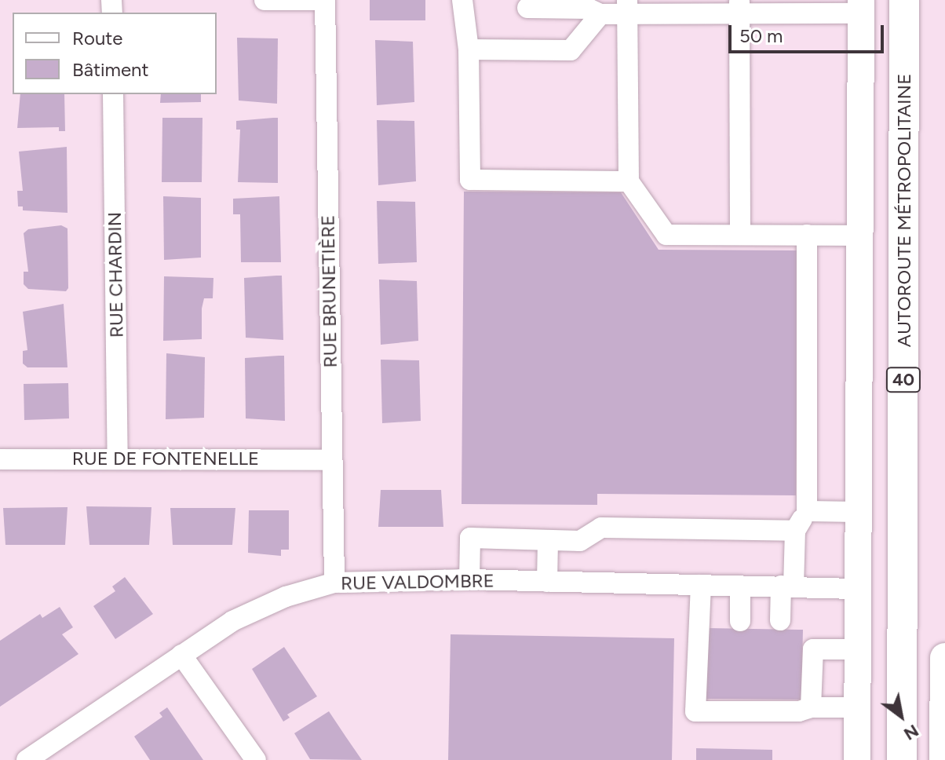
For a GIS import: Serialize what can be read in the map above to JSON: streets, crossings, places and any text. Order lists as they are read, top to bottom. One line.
{"streets":{"highway":["AUTOROUTE MÉTROPOLITAINE","40"],"street":["RUE CHARDIN","RUE BRUNETIÈRE","RUE DE FONTENELLE","RUE VALDOMBRE"]},"crossings":[["RUE CHARDIN","RUE DE FONTENELLE"],["RUE BRUNETIÈRE","RUE DE FONTENELLE"],["RUE BRUNETIÈRE","RUE VALDOMBRE"]],"legend":["Route","Bâtiment"],"scale_bar":"50 m","north":"bottom right"}
